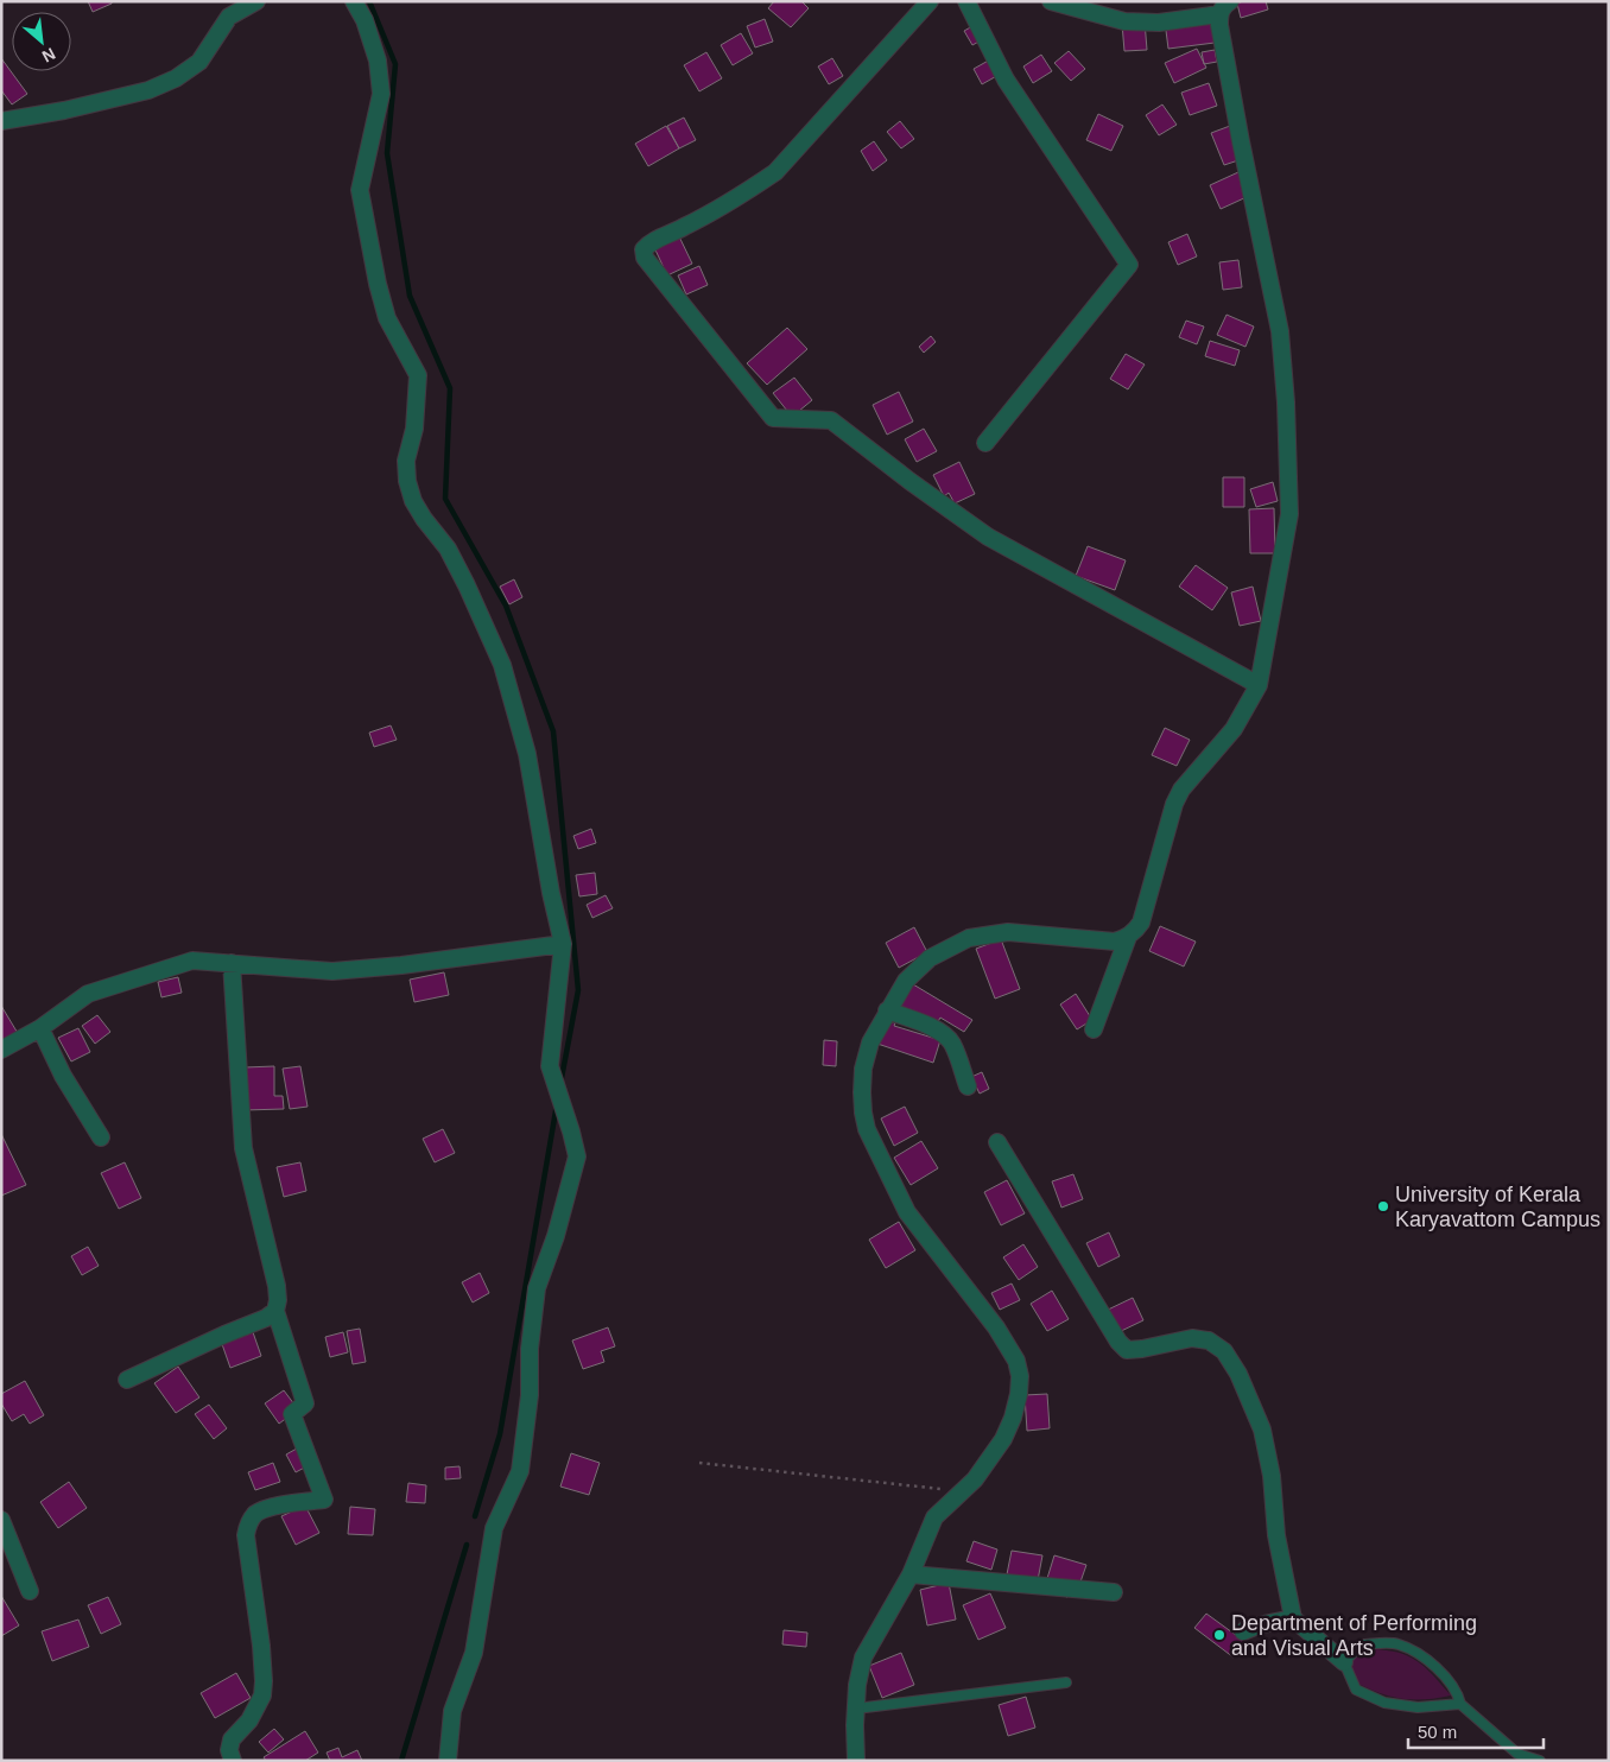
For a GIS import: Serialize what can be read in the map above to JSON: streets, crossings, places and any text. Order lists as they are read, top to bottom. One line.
{"places":["University of Kerala Karyavattom Campus","Department of Performing and Visual Arts"],"scale_bar":"50 m","north":"bottom right"}
